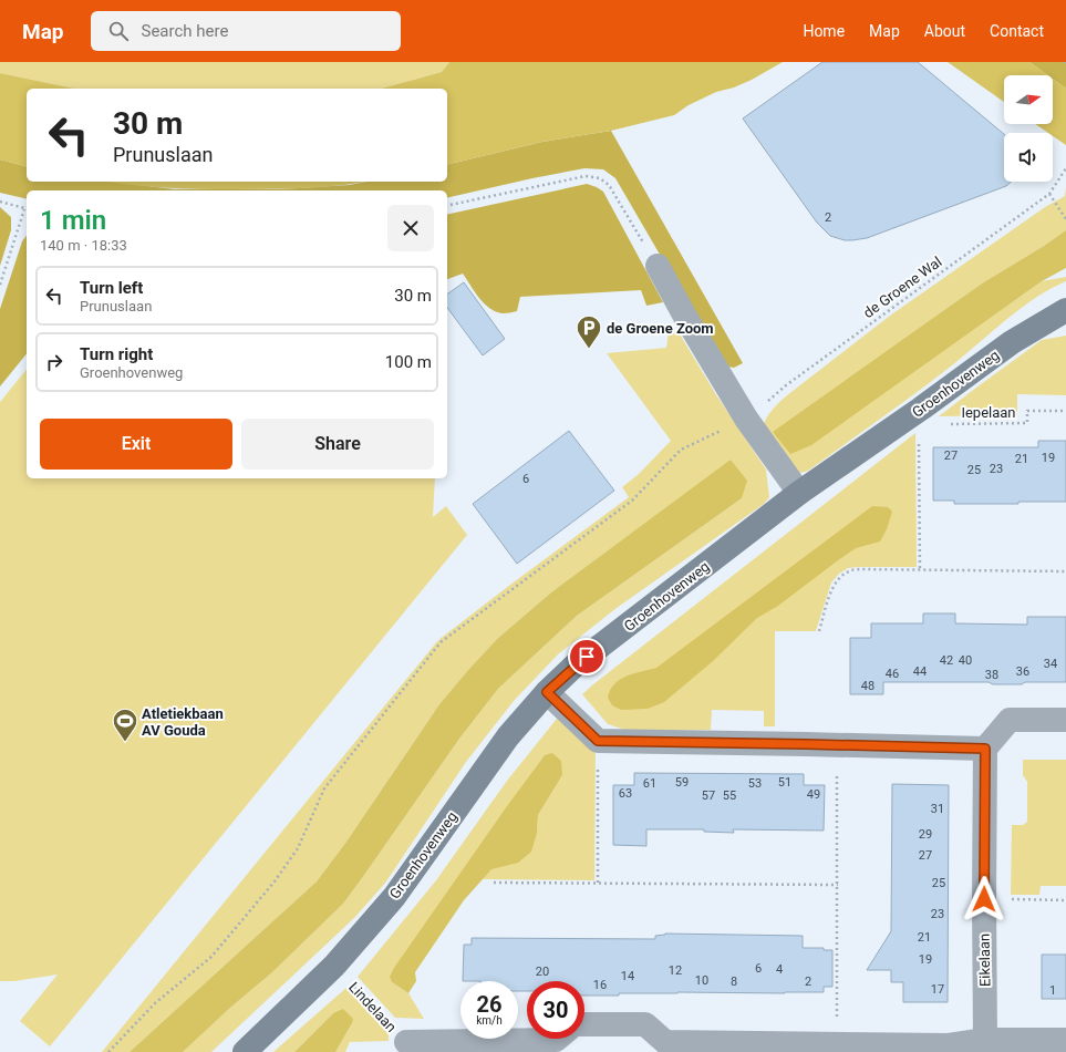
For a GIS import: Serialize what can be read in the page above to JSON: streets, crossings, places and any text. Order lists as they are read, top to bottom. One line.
{"streets":{"street":["Groenhovenweg","Eikelaan","Lindelaan"],"path":["de Groene Wal","Iepelaan"]},"crossings":[["Groenhovenweg","Lindelaan"]],"places":{"parking":["de Groene Zoom"],"sports":["Atletiekbaan AV Gouda"]},"house_numbers":["2","27","19","21","23","25","6","42","40","34","44","36","46","38","48","59","51","61","53","63","49","57","55","31","29","27","25","23","21","19","6","4","12","20","14","10","8","2","16","17","1"],"north":"right","page":{"header":"Map","search":"Search here","nav":["Home","Map","About","Contact"],"turn":["30 m","Prunuslaan"],"heading":["1 min","140 m · 18:33"],"list":[{"name":"Turn left","note":"Prunuslaan","value":"30 m"},{"name":"Turn right","note":"Groenhovenweg","value":"100 m"}],"buttons":["Exit","Share"],"speed":"26 km/h","limit":"30"}}
